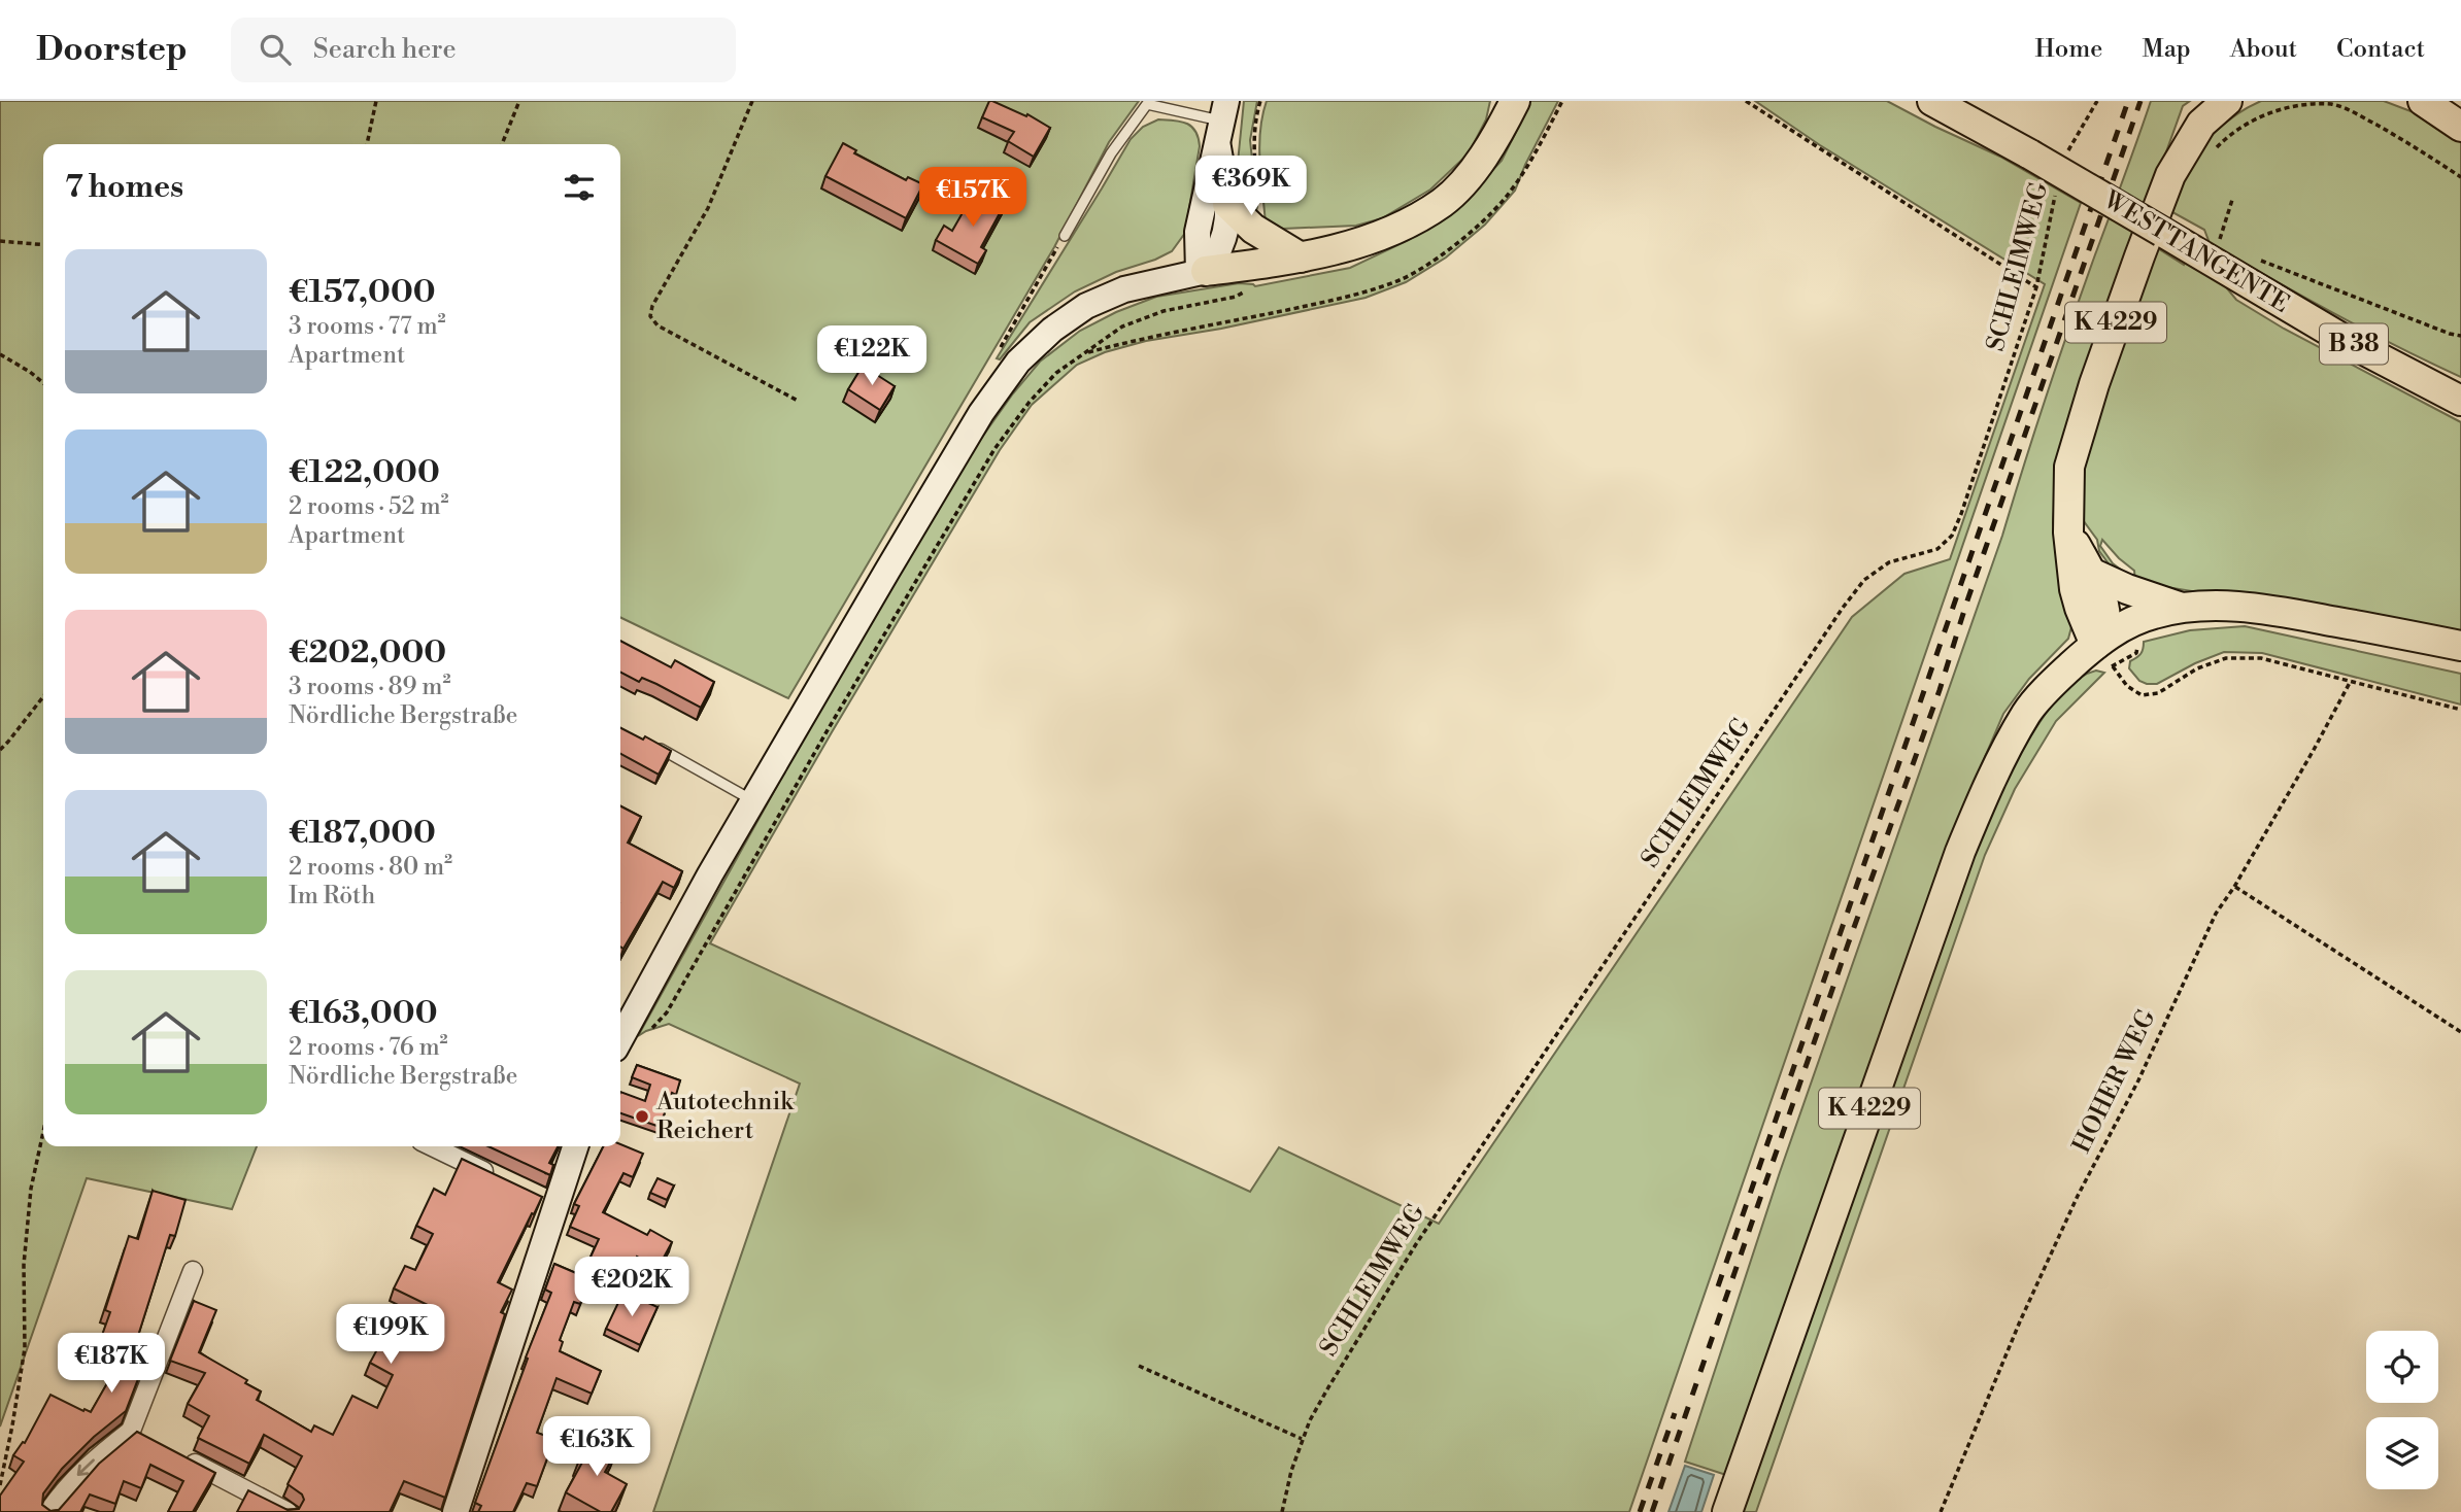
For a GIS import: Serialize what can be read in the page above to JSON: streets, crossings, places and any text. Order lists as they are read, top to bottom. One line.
{"streets":{"main road":["WESTTANGENTE","K 4229","B 38"],"path":["SCHLEIMWEG","HOHER WEG"]},"places":["Autotechnik Reichert"],"page":{"header":"Doorstep","search":"Search here","nav":["Home","Map","About","Contact"],"heading":"7 homes","price":["€369K","€157K","€122K","€202K","€199K","€187K","€163K"],"list":[{"name":"€157,000","note":"3 rooms · 77 m² · Apartment"},{"name":"€122,000","note":"2 rooms · 52 m² · Apartment"},{"name":"€202,000","note":"3 rooms · 89 m² · Nördliche Bergstraße"},{"name":"€187,000","note":"2 rooms · 80 m² · Im Röth"},{"name":"€163,000","note":"2 rooms · 76 m² · Nördliche Bergstraße"}]}}
